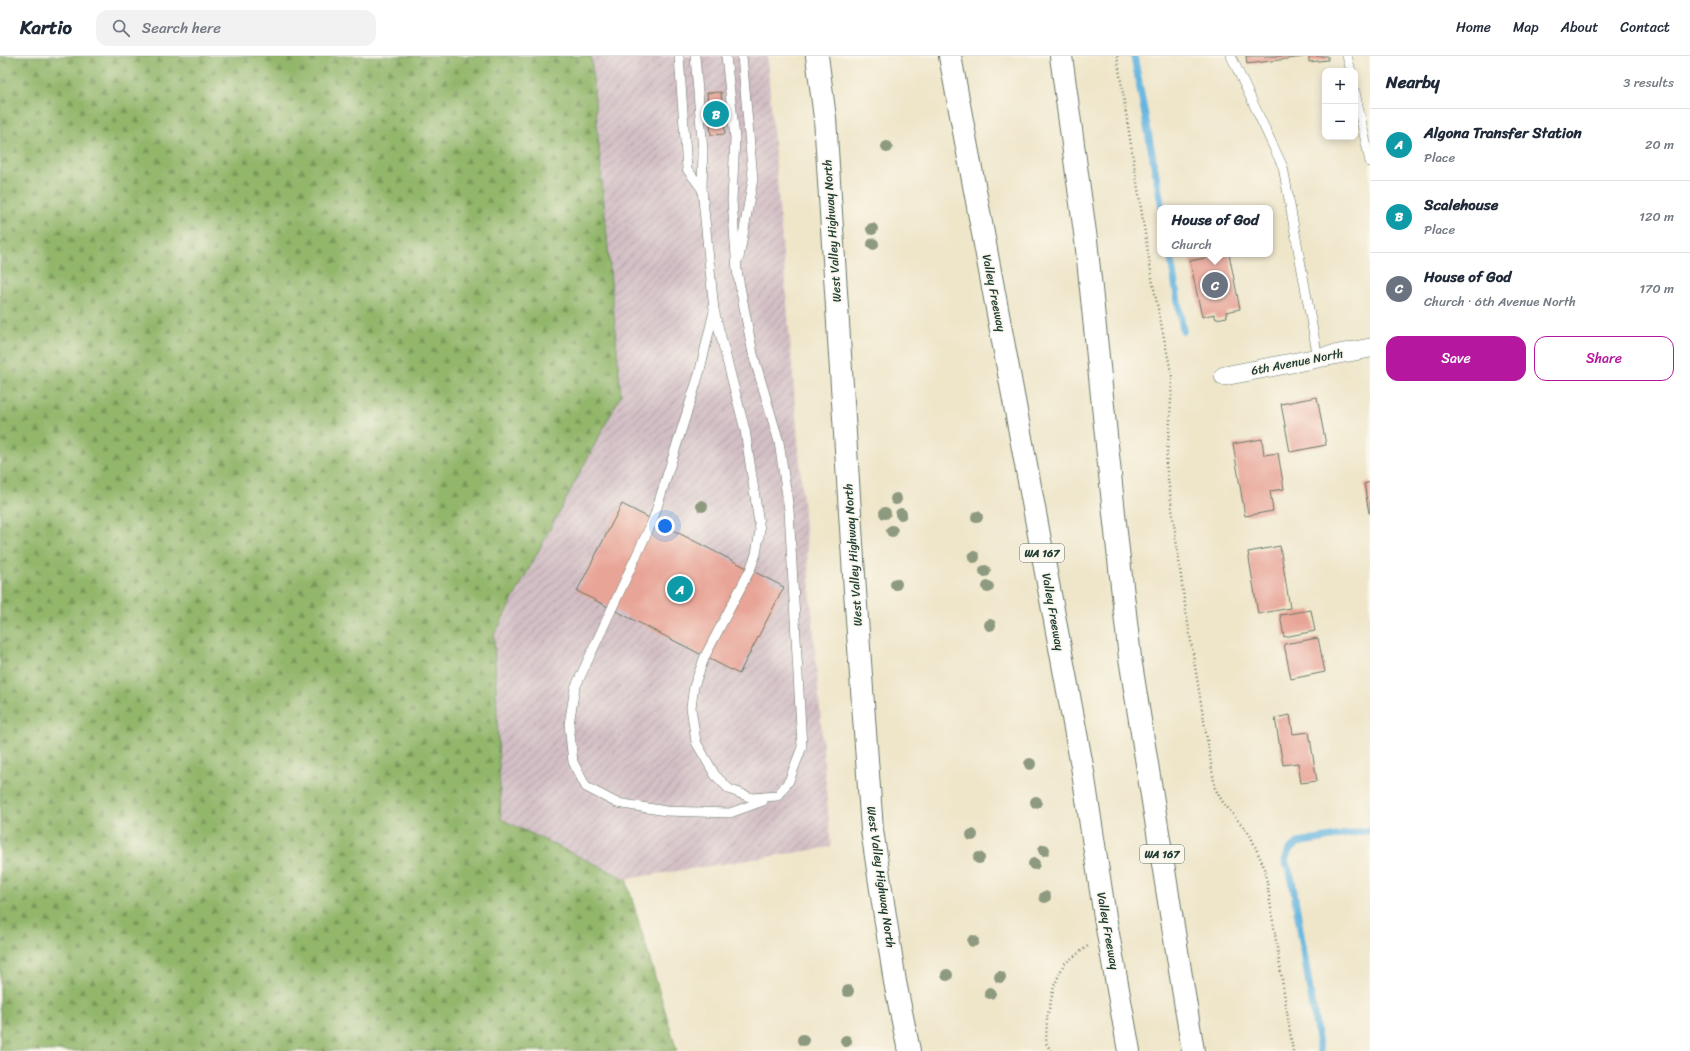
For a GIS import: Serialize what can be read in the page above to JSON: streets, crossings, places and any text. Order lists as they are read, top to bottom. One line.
{"streets":{"main road":["West Valley Highway North","Valley Freeway","WA 167"],"street":["6th Avenue North"]},"page":{"header":"Kartio","search":"Search here","nav":["Home","Map","About","Contact"],"heading":["Nearby","3 results"],"map_buttons":["+","−"],"pins":["B","C","A"],"list":[{"mark":"A","name":"Algona Transfer Station","note":"Place","value":"20 m"},{"mark":"B","name":"Scalehouse","note":"Place","value":"120 m"},{"mark":"C","name":"House of God","note":"Church · 6th Avenue North","value":"170 m"}],"popup":["House of God","Church"],"buttons":["Save","Share"]}}
